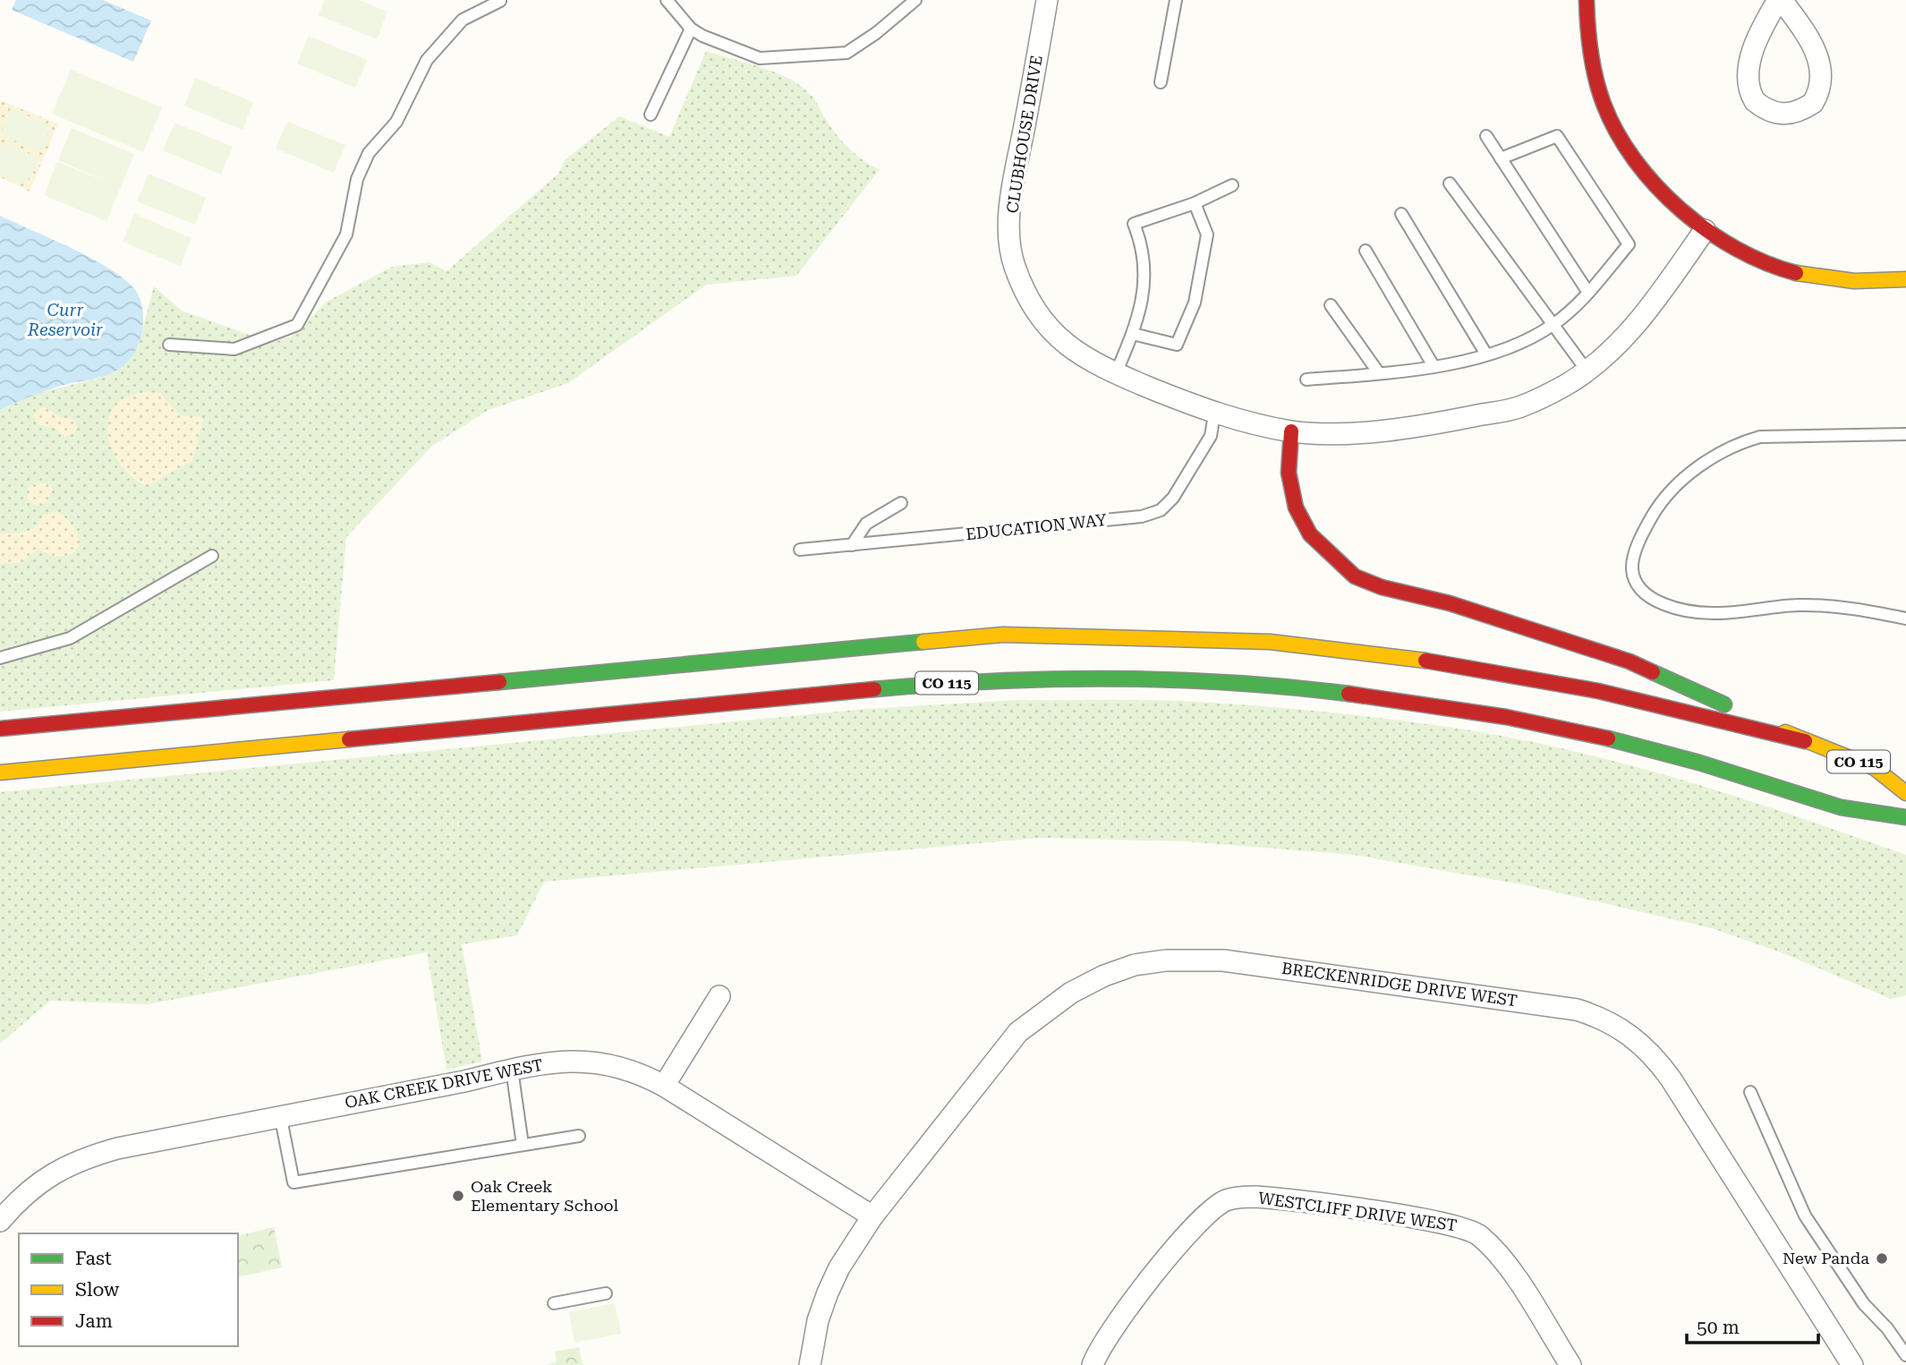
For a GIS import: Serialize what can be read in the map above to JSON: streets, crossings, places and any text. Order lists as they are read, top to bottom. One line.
{"streets":{"main road":["CO 115"],"street":["CLUBHOUSE DRIVE","BRECKENRIDGE DRIVE WEST","OAK CREEK DRIVE WEST","WESTCLIFF DRIVE WEST"],"lane":["EDUCATION WAY"]},"crossings":[["CLUBHOUSE DRIVE","EDUCATION WAY"],["BRECKENRIDGE DRIVE WEST","OAK CREEK DRIVE WEST"]],"water":["Curr Reservoir"],"places":["Oak Creek Elementary School","New Panda"],"legend":["Fast","Slow","Jam"],"scale_bar":"50 m"}
